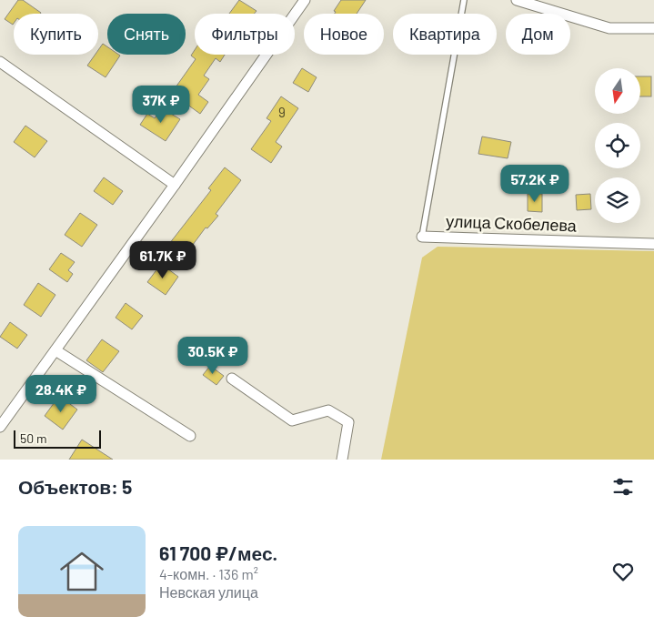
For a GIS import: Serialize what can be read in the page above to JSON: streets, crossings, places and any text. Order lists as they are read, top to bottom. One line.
{"streets":{"street":["улица Скобелева"]},"house_numbers":["9"],"scale_bar":"50 m","north":"bottom","page":{"chip":["Купить","Снять","Фильтры","Новое","Квартира","Дом"],"price":["37K ₽","57.2K ₽","61.7K ₽","30.5K ₽","28.4K ₽"],"scale":"50 m","heading":"Объектов: 5","list":[{"name":"61 700 ₽/мес.","note":"4-комн. · 136 m² · Невская улица"}]}}
